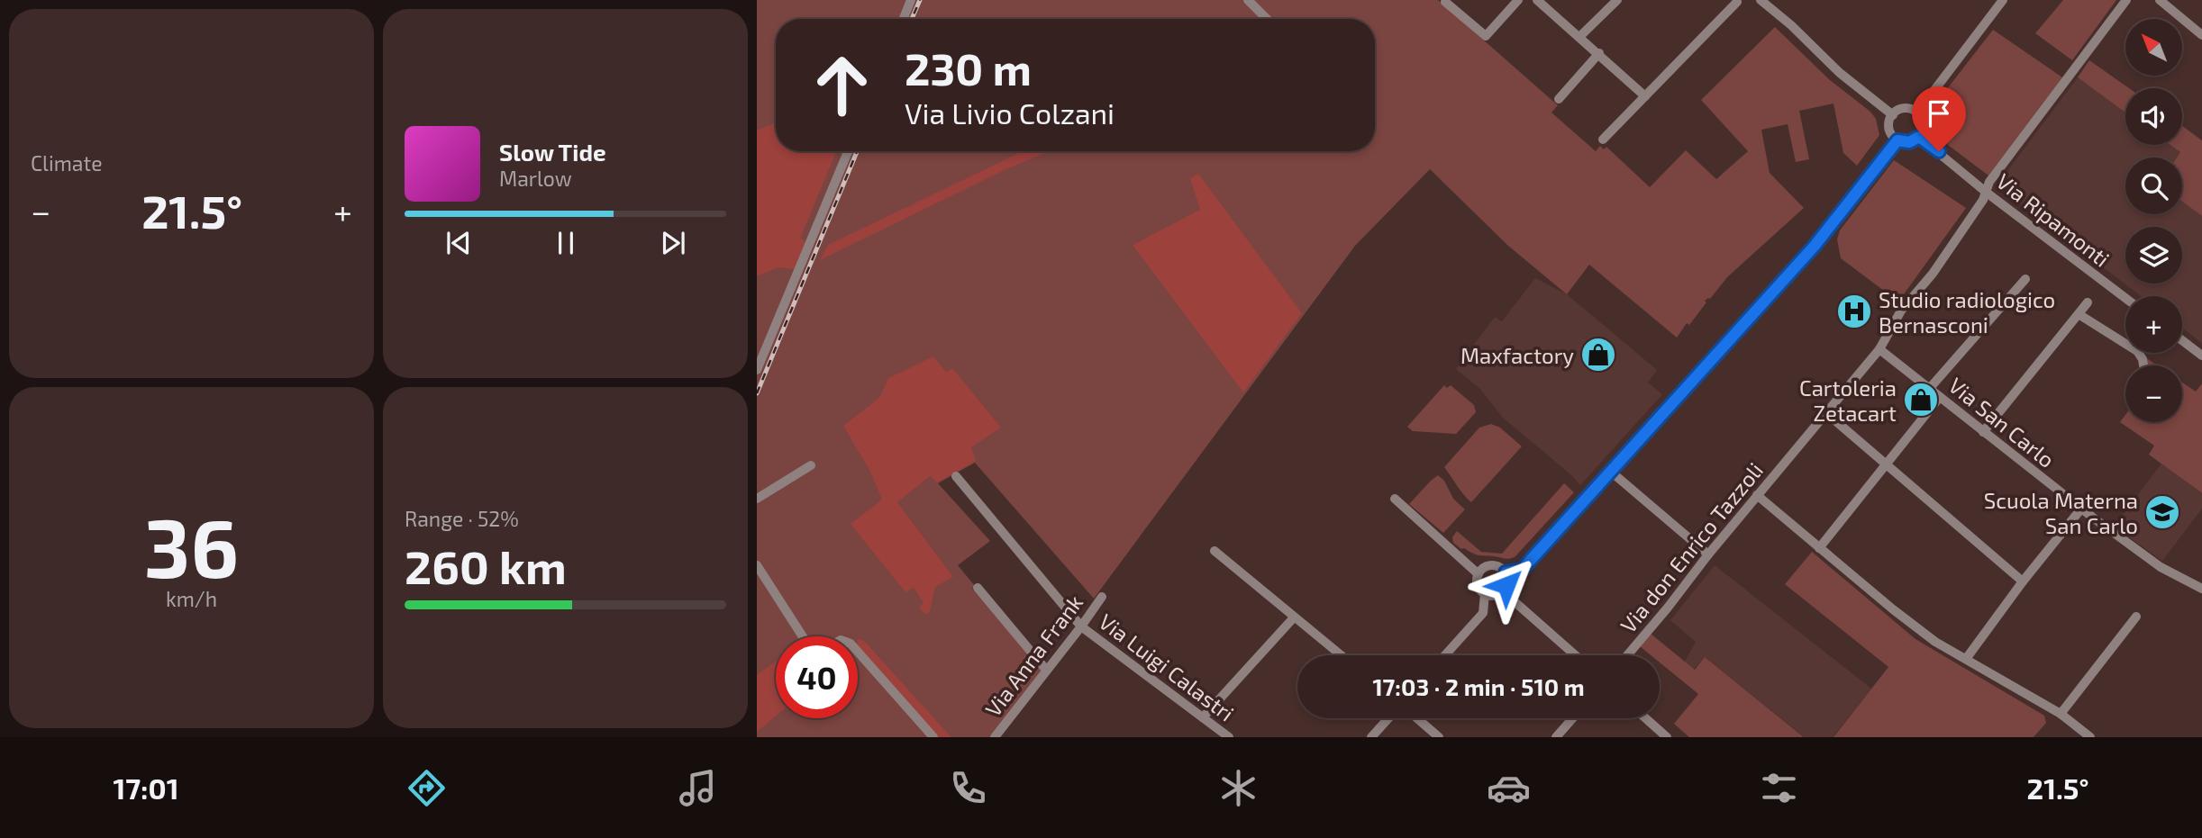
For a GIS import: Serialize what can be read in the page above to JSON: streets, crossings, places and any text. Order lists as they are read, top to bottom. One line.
{"streets":{"street":["Via Ripamonti","Via San Carlo","Via don Enrico Tazzoli","Via Anna Frank","Via Luigi Calastri"]},"crossings":[["Via San Carlo","Via don Enrico Tazzoli"],["Via Anna Frank","Via Luigi Calastri"]],"places":{"hospital":["Studio radiologico Bernasconi"],"shop":["Maxfactory","Cartoleria Zetacart"],"school or university":["Scuola Materna San Carlo"]},"north":"top left","page":{"tile":["Climate",["36","km/h"],["Range · 52%","260 km"]],"map_buttons":["+","−"],"turn":["230 m","Via Livio Colzani"],"song":["Slow Tide","Marlow"],"heat":["−","21.5°","+"],"limit":"40","trip":"17:03 · 2 min · 510 m","tabs":["17:01","21.5°"]}}
